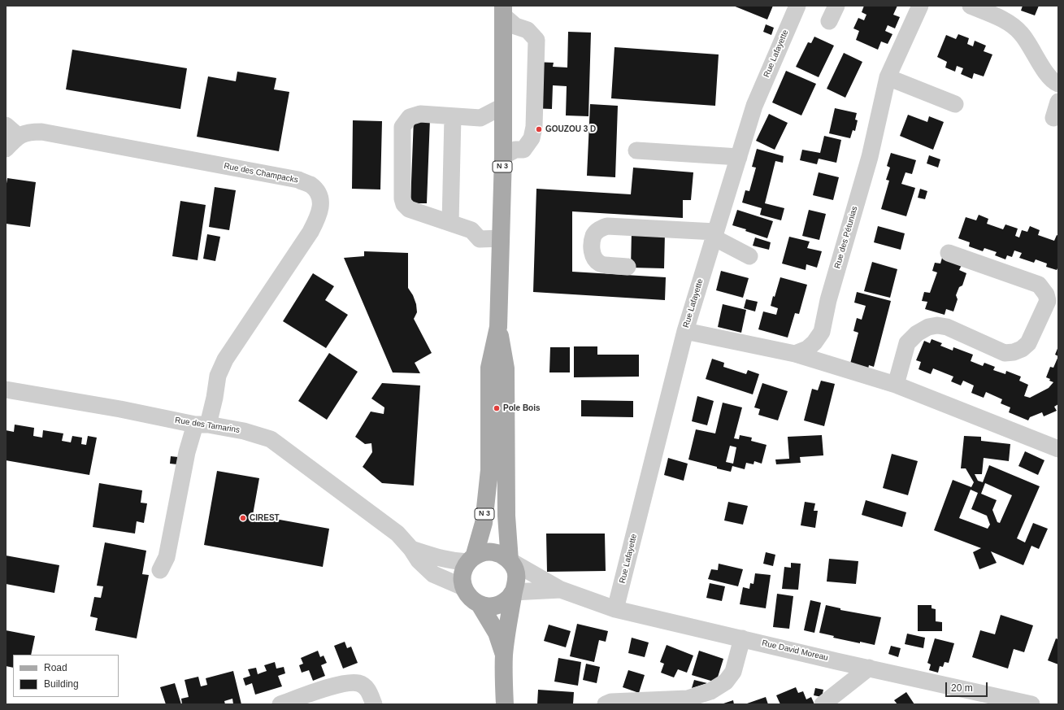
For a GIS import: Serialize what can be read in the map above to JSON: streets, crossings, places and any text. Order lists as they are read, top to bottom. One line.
{"streets":{"main road":["N 3"],"street":["Rue Lafayette","Rue des Champacks","Rue des Pétunias","Rue des Tamarins","Rue David Moreau"]},"crossings":[["Rue Lafayette","Rue David Moreau"],["N 3","Rue des Tamarins"],["N 3","Rue David Moreau"],["Rue des Champacks","Rue des Tamarins"],["Rue des Tamarins","Rue David Moreau"]],"places":["GOUZOU 3 D","Pole Bois","CIREST"],"legend":["Road","Building"],"scale_bar":"20 m"}
